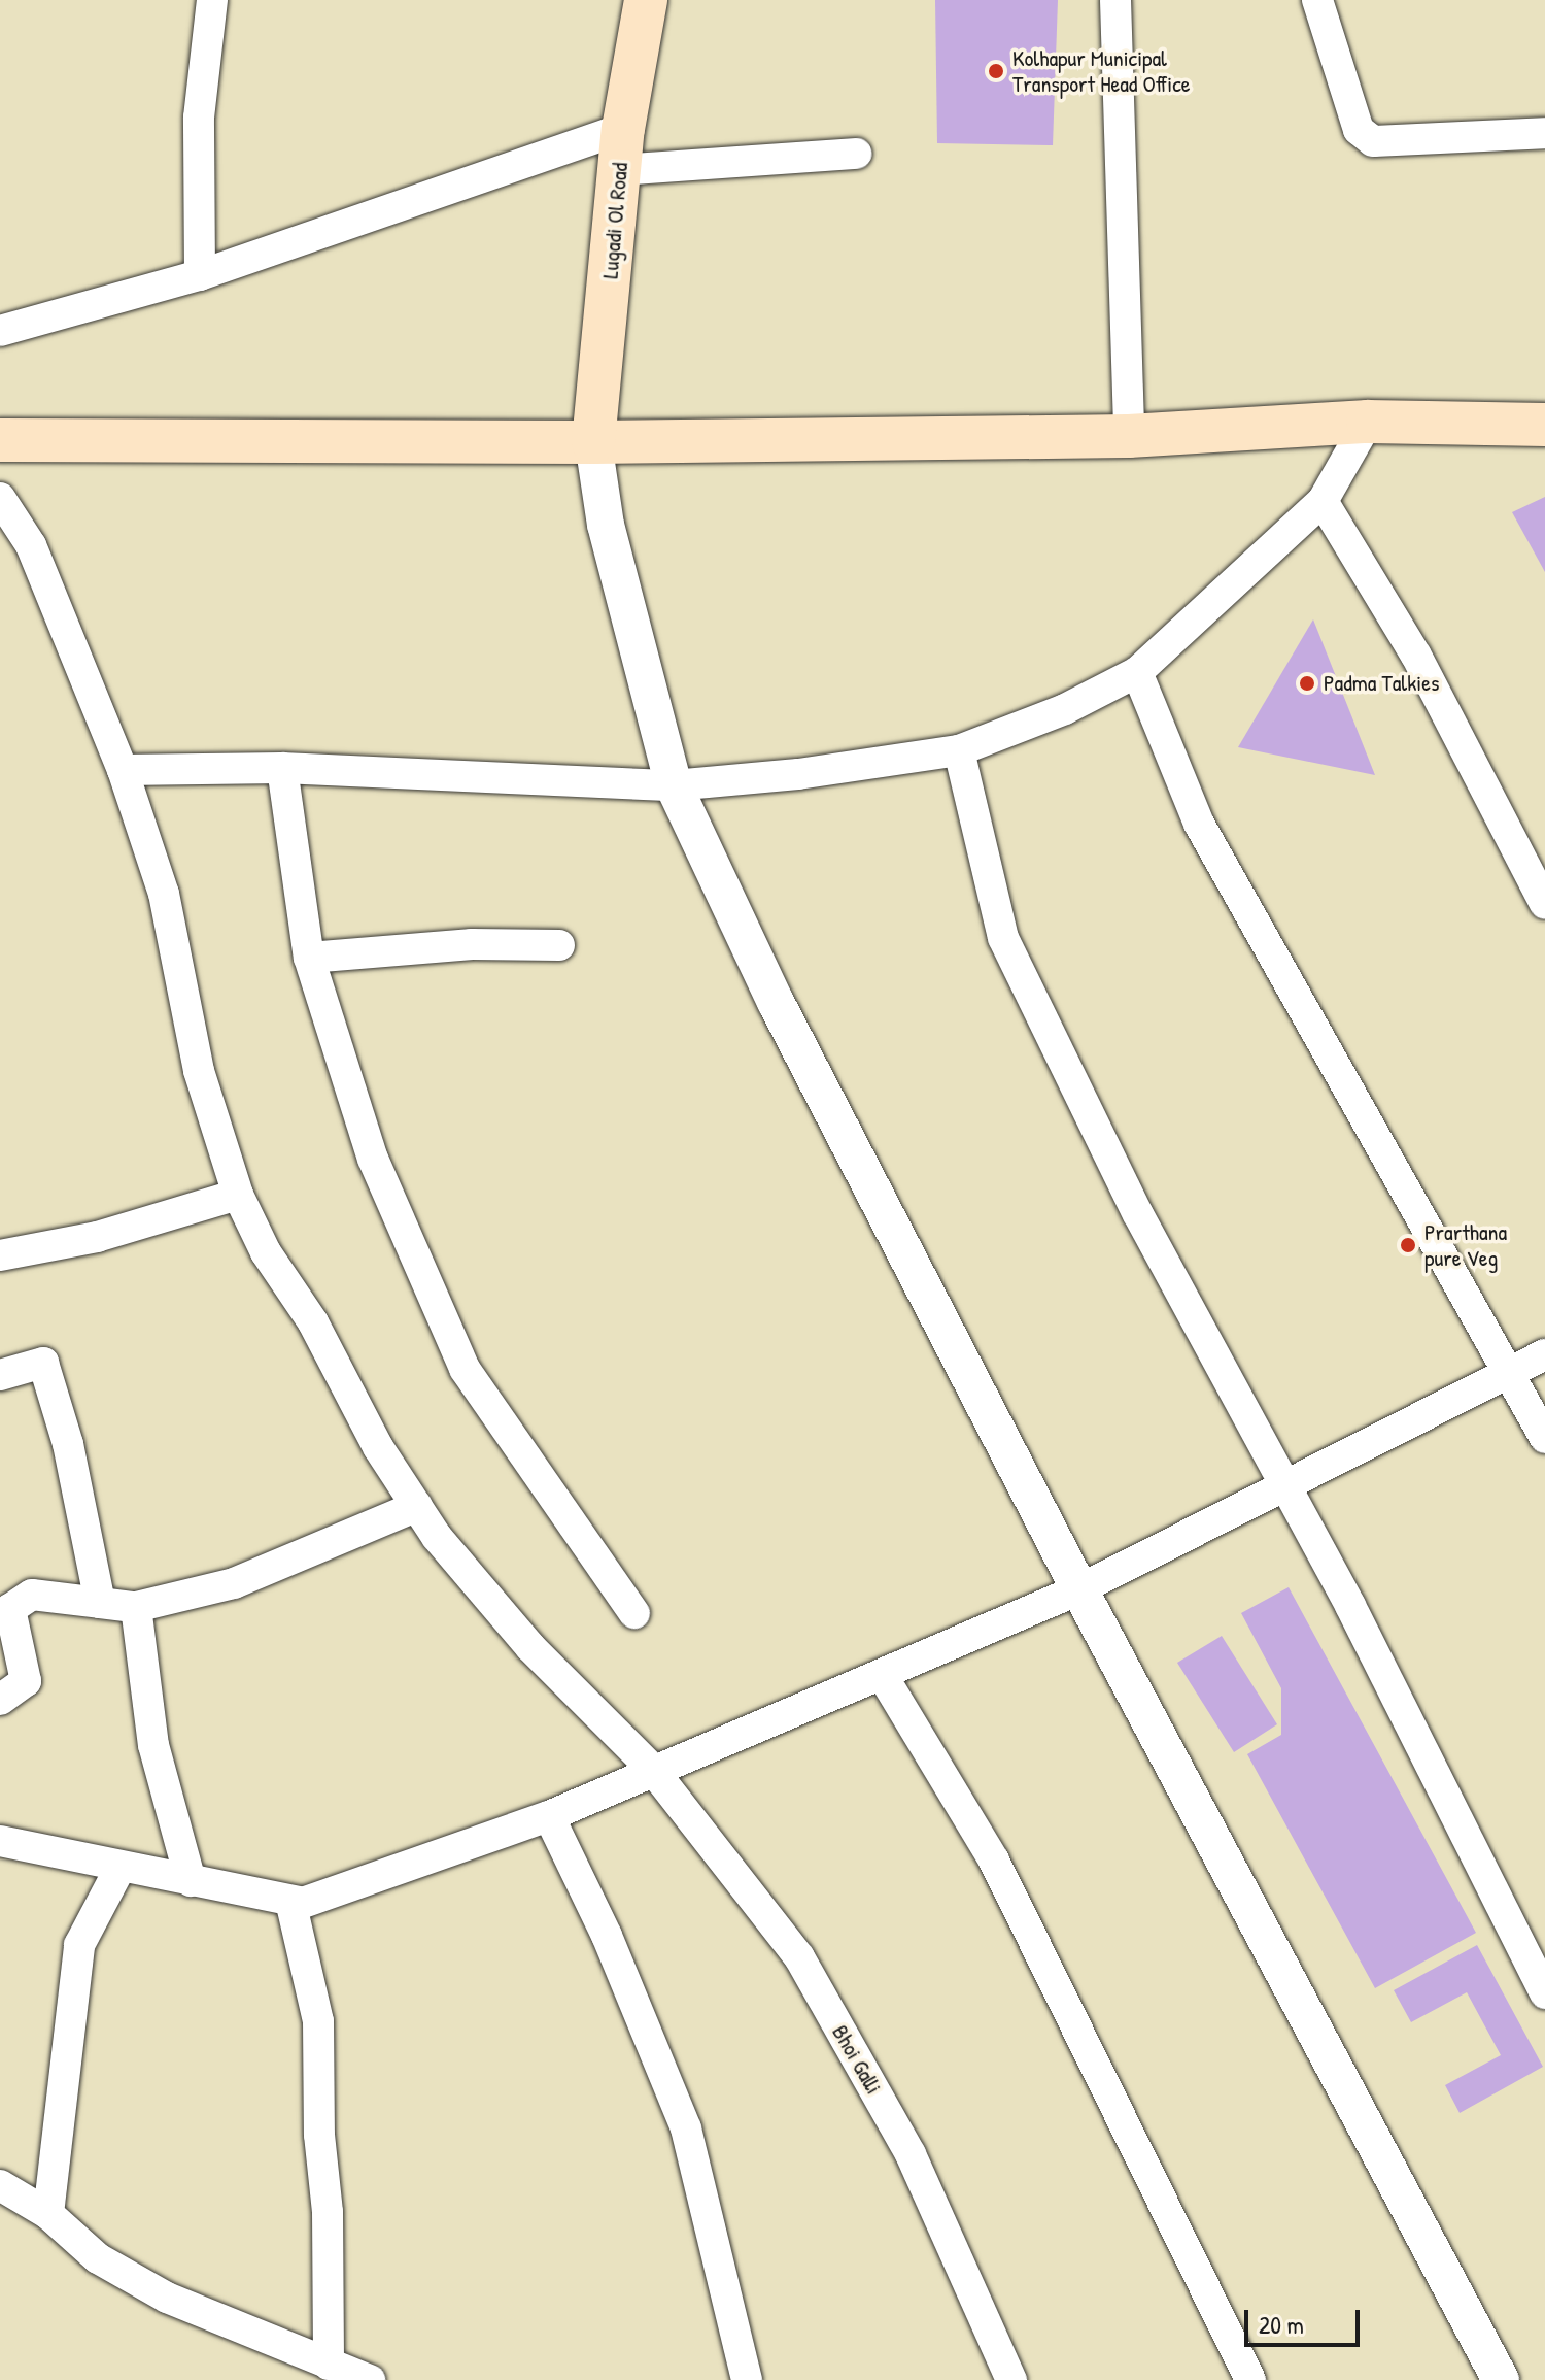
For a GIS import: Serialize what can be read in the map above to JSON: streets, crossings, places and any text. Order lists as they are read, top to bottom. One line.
{"streets":{"main road":["Lugadi Ol Road"],"street":["Bhoi Galli"]},"places":["Kolhapur Municipal Transport Head Office","Padma Talkies","Prarthana pure Veg"],"scale_bar":"20 m"}
